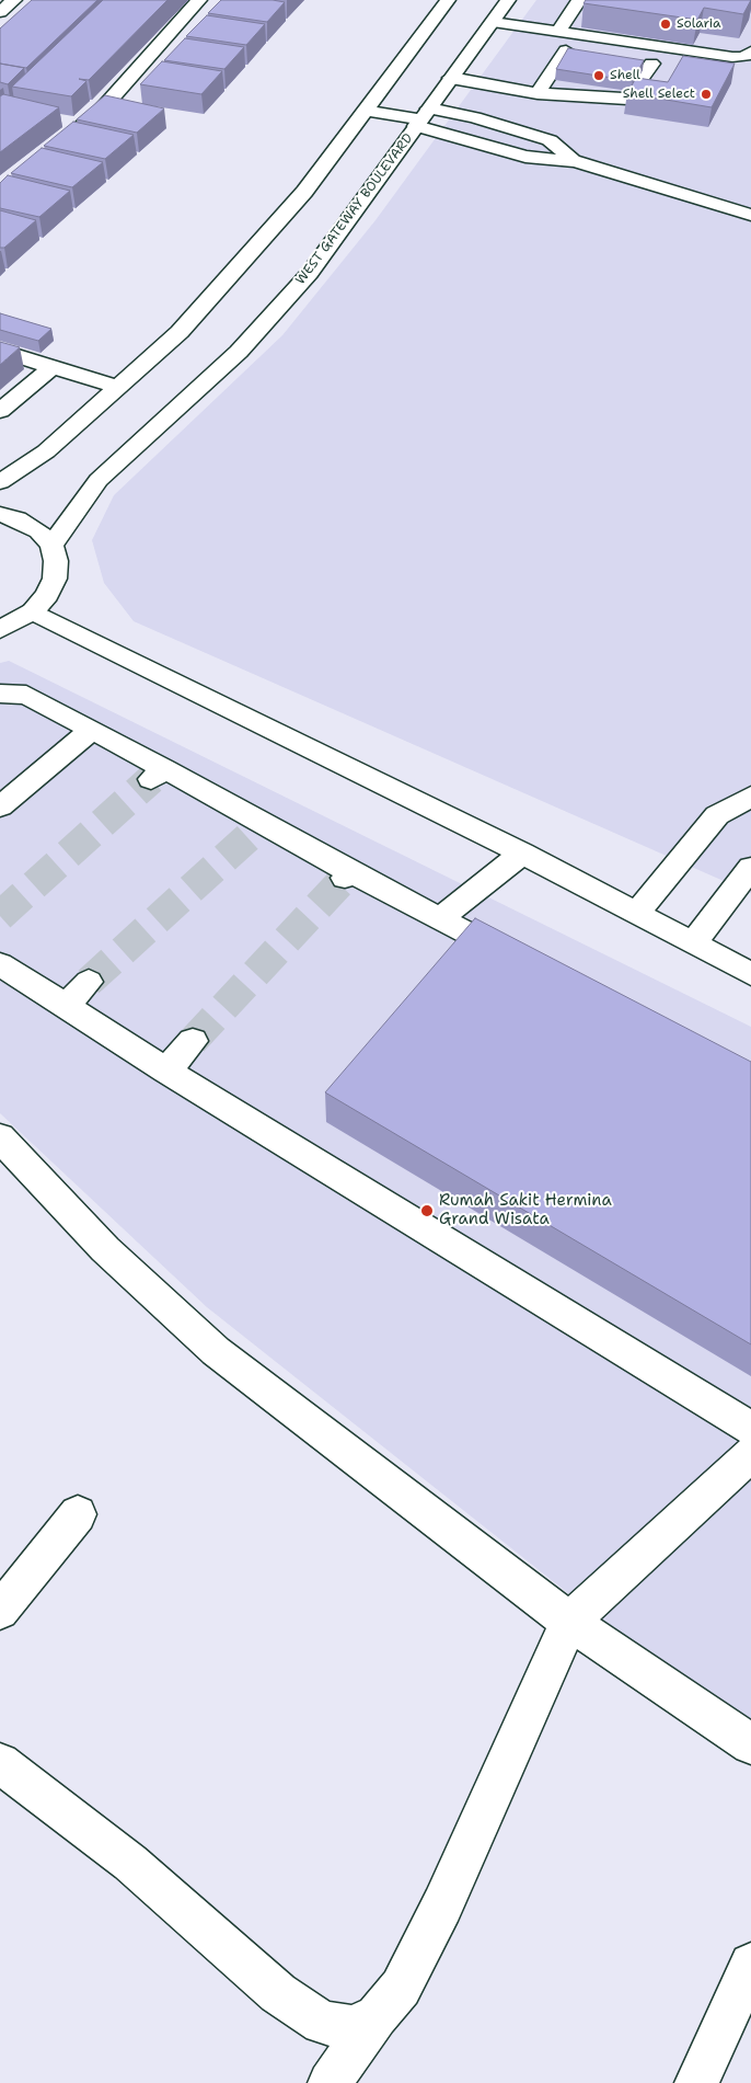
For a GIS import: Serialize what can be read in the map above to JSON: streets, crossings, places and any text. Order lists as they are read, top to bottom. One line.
{"streets":{"main road":["WEST GATEWAY BOULEVARD"]},"places":["Solaria","Shell","Shell Select","Rumah Sakit Hermina Grand Wisata"]}
